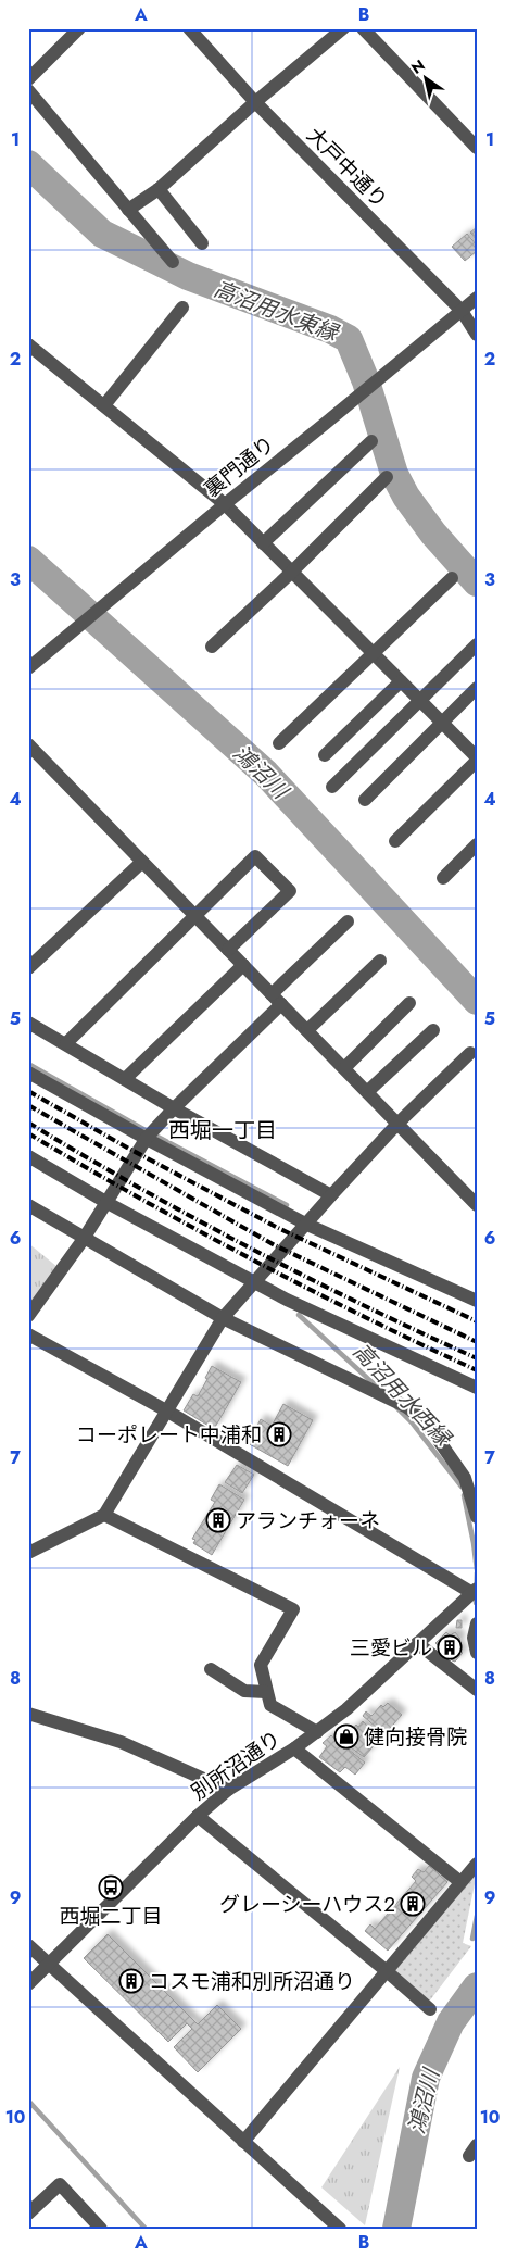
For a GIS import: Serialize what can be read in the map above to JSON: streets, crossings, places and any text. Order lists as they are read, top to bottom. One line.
{"streets":{"street":["大戸中通り","裏門通り","別所沼通り"]},"crossings":[["大戸中通り","裏門通り"]],"districts":["西堀一丁目"],"water":["高沼用水東縁","鴻沼川","高沼用水西縁"],"places":{"building":["コーポレート中浦和","アランチォーネ","三愛ビル","グレーシーハウス2","コスモ浦和別所沼通り"],"shop":["健向接骨院"],"bus stop":["西堀二丁目"]},"north":"top left","grid":{"columns":["A","B"],"rows":["1","2","3","4","5","6","7","8","9","10"]}}
